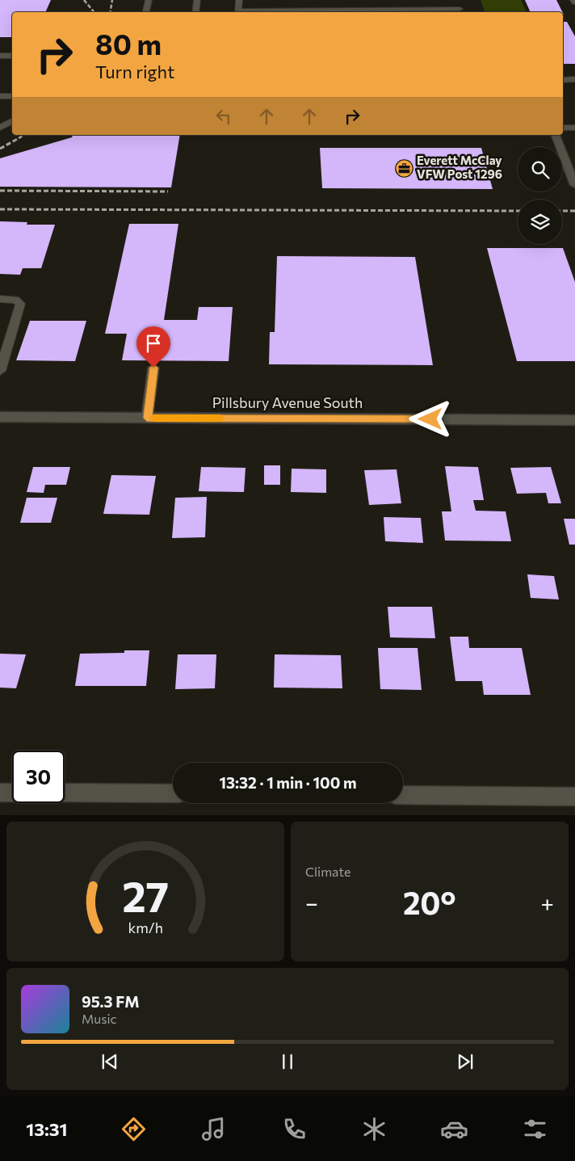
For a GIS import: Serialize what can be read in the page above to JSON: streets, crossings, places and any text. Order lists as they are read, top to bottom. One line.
{"streets":{"street":["Pillsbury Avenue South"]},"places":{"office":["Everett McClay VFW Post 1296"]},"page":{"turn":["80 m","Turn right"],"limit":"30","trip":"13:32 · 1 min · 100 m","tile":"Climate","heat":["−","20°","+"],"song":["95.3 FM","Music"],"tabs":"13:31","gauge":["27","km/h"]}}
